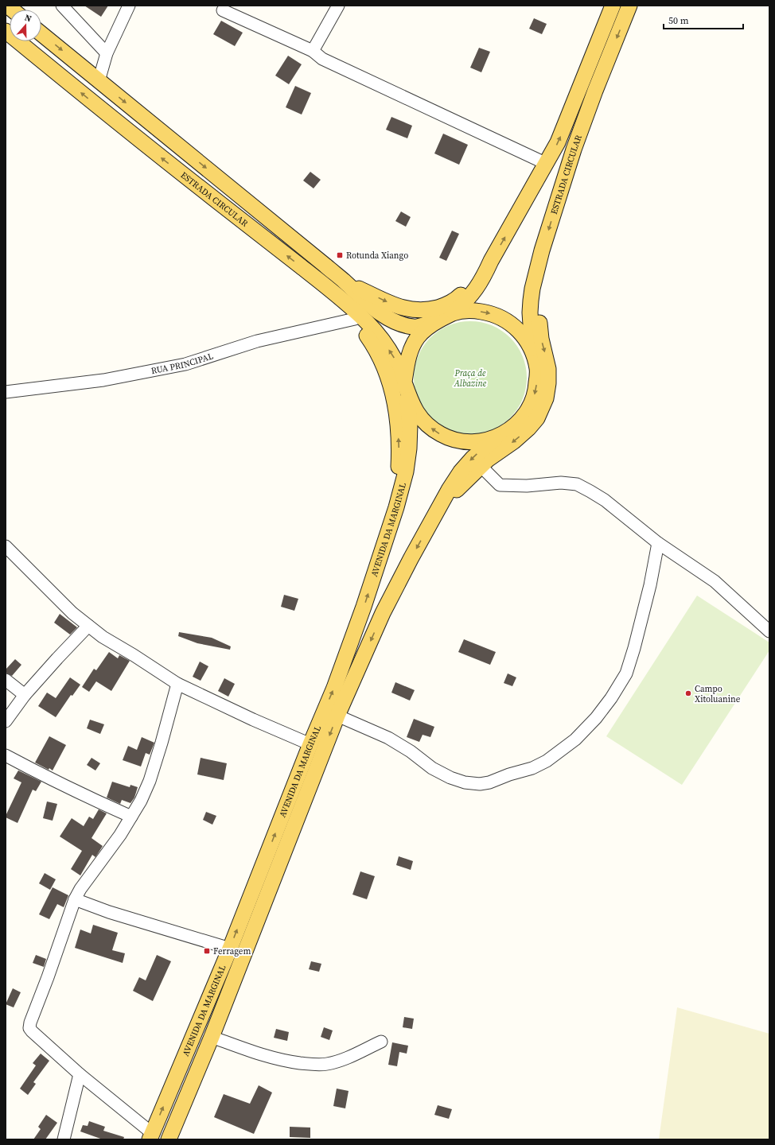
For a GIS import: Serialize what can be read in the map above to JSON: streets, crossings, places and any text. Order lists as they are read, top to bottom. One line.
{"streets":{"main road":["ESTRADA CIRCULAR","AVENIDA DA MARGINAL"],"street":["RUA PRINCIPAL"]},"crossings":[["ESTRADA CIRCULAR","AVENIDA DA MARGINAL"]],"parks":["Praça de Albazine"],"places":{"transit":["Rotunda Xiango","Ferragem"],"other":["Campo Xitoluanine"]},"scale_bar":"50 m","north":"top"}
